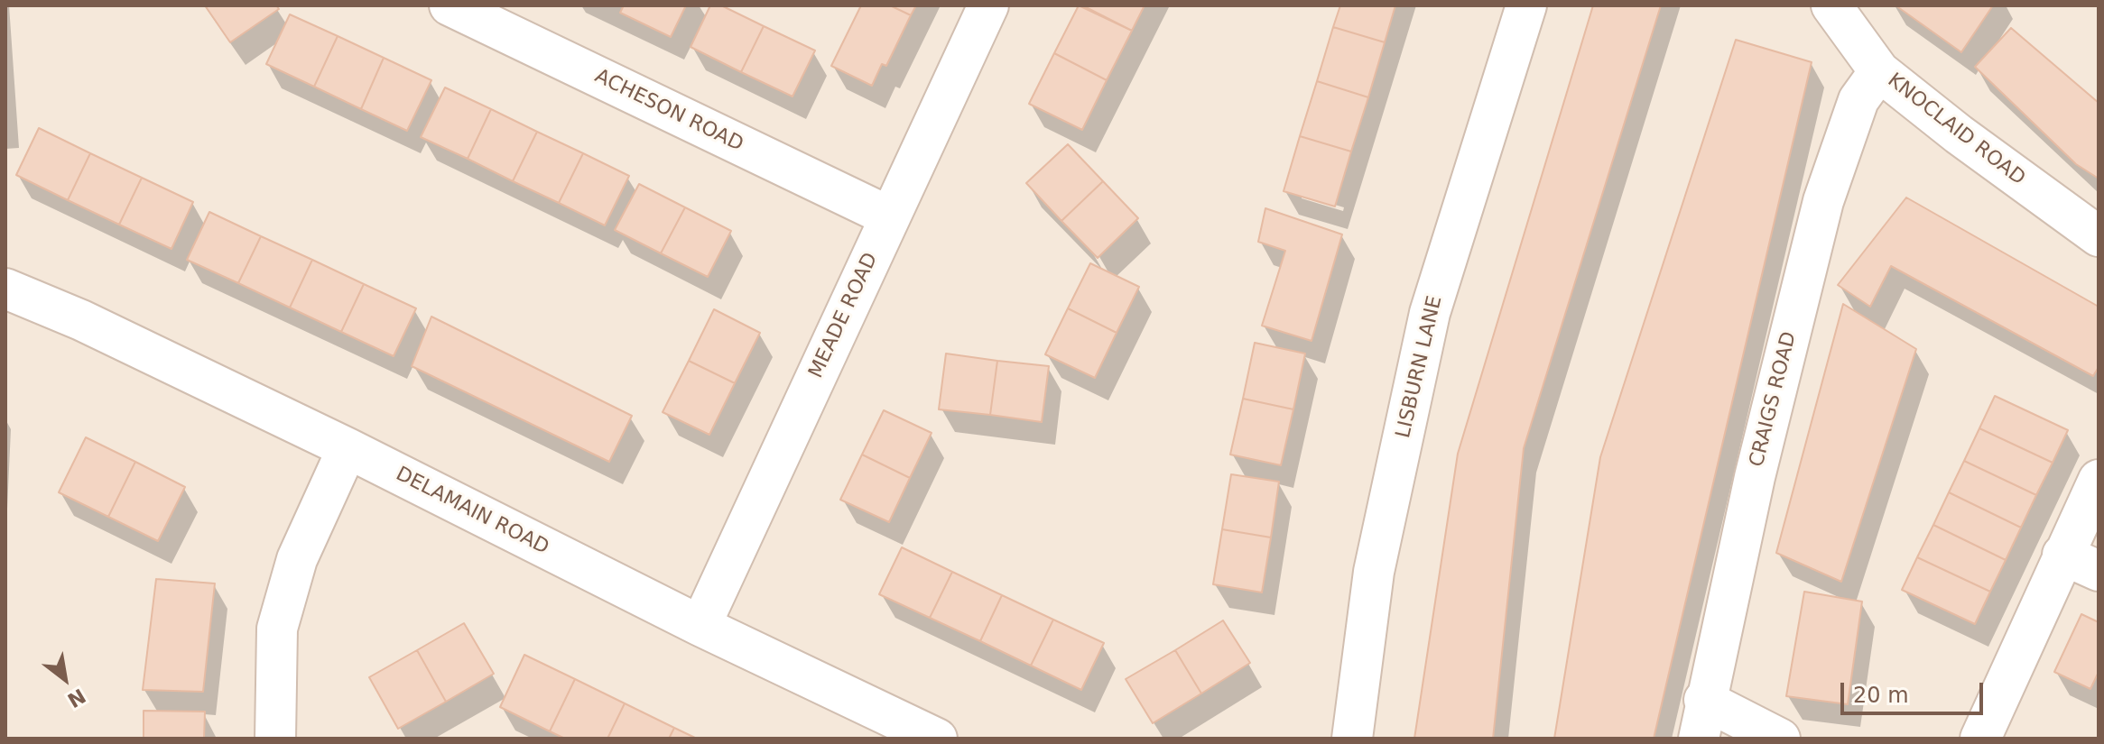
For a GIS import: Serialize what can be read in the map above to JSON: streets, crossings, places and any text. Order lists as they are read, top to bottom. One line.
{"streets":{"street":["ACHESON ROAD","KNOCLAID ROAD","MEADE ROAD","LISBURN LANE","CRAIGS ROAD","DELAMAIN ROAD"]},"crossings":[["ACHESON ROAD","MEADE ROAD"],["KNOCLAID ROAD","CRAIGS ROAD"],["MEADE ROAD","DELAMAIN ROAD"]],"scale_bar":"20 m","north":"bottom right"}
